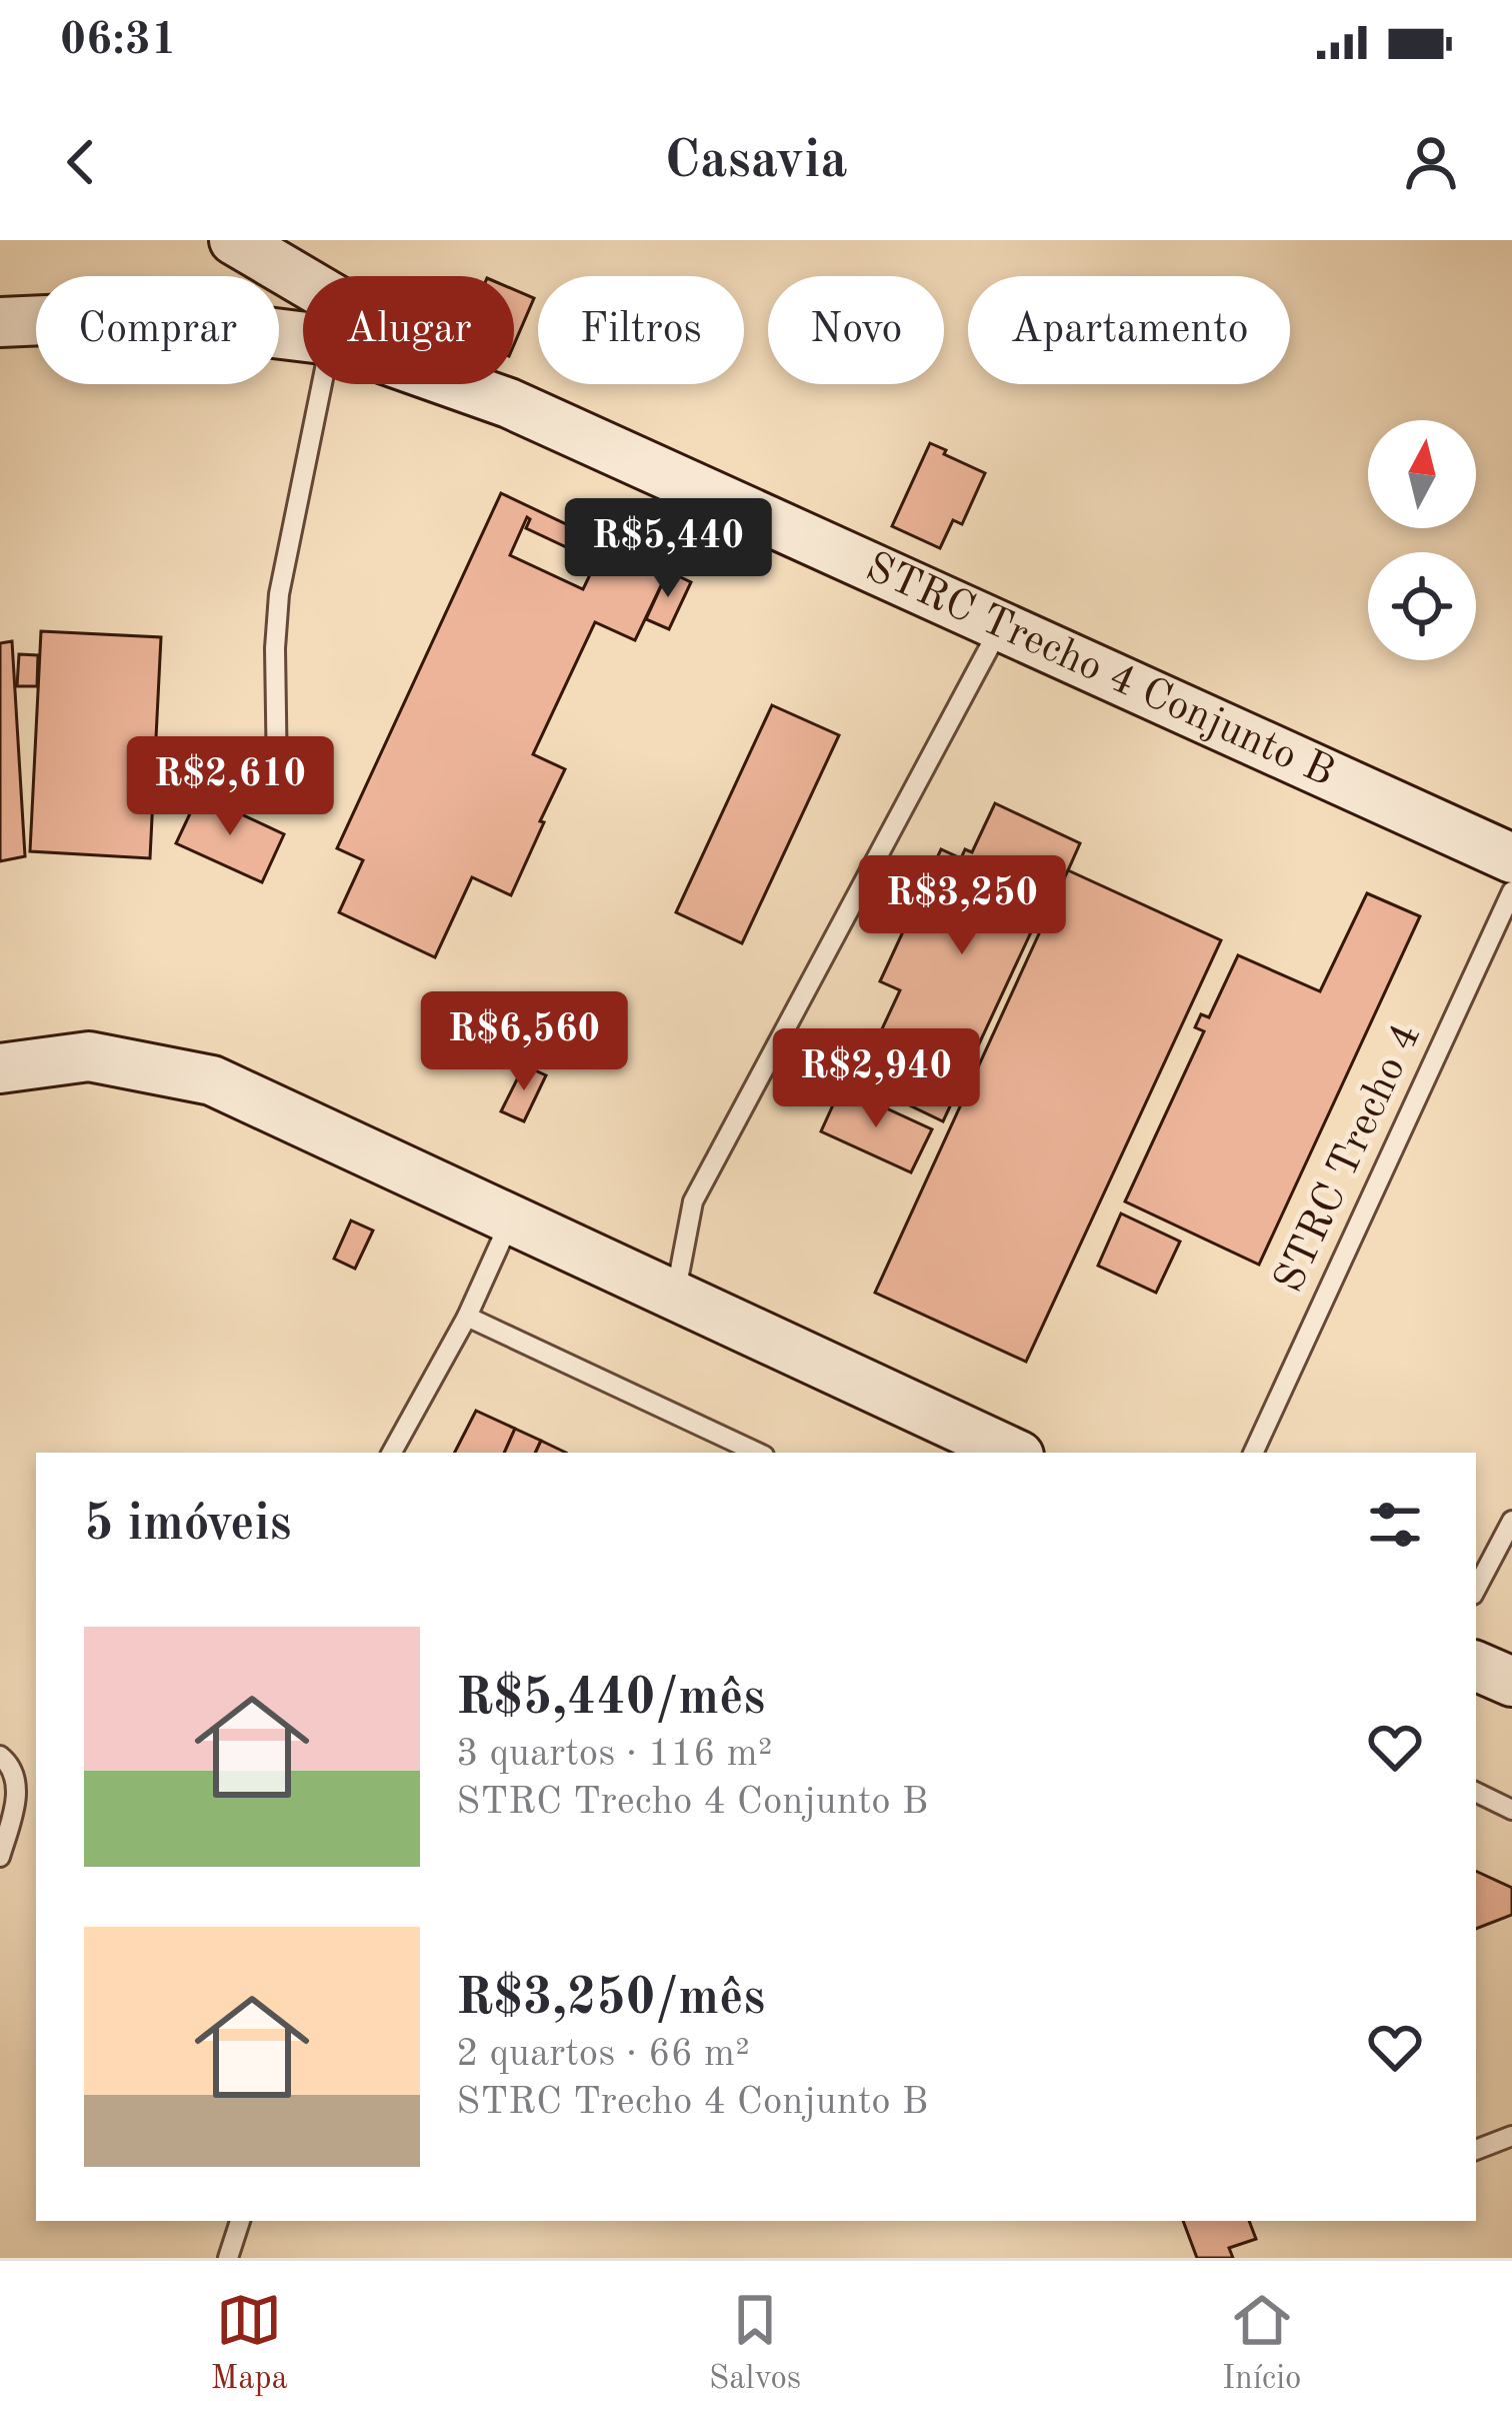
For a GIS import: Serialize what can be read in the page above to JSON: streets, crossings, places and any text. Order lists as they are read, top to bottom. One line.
{"streets":{"street":["STRC Trecho 4 Conjunto B"],"lane":["STRC Trecho 4"]},"north":"top","page":{"status":"06:31","header":"Casavia","chip":["Comprar","Alugar","Filtros","Novo","Apartamento"],"price":["R$5,440","R$2,610","R$3,250","R$6,560","R$2,940"],"heading":"5 imóveis","list":[{"name":"R$5,440/mês","note":"3 quartos · 116 m² · STRC Trecho 4 Conjunto B"},{"name":"R$3,250/mês","note":"2 quartos · 66 m² · STRC Trecho 4 Conjunto B"}],"tabs":["Mapa","Salvos","Início"]}}
